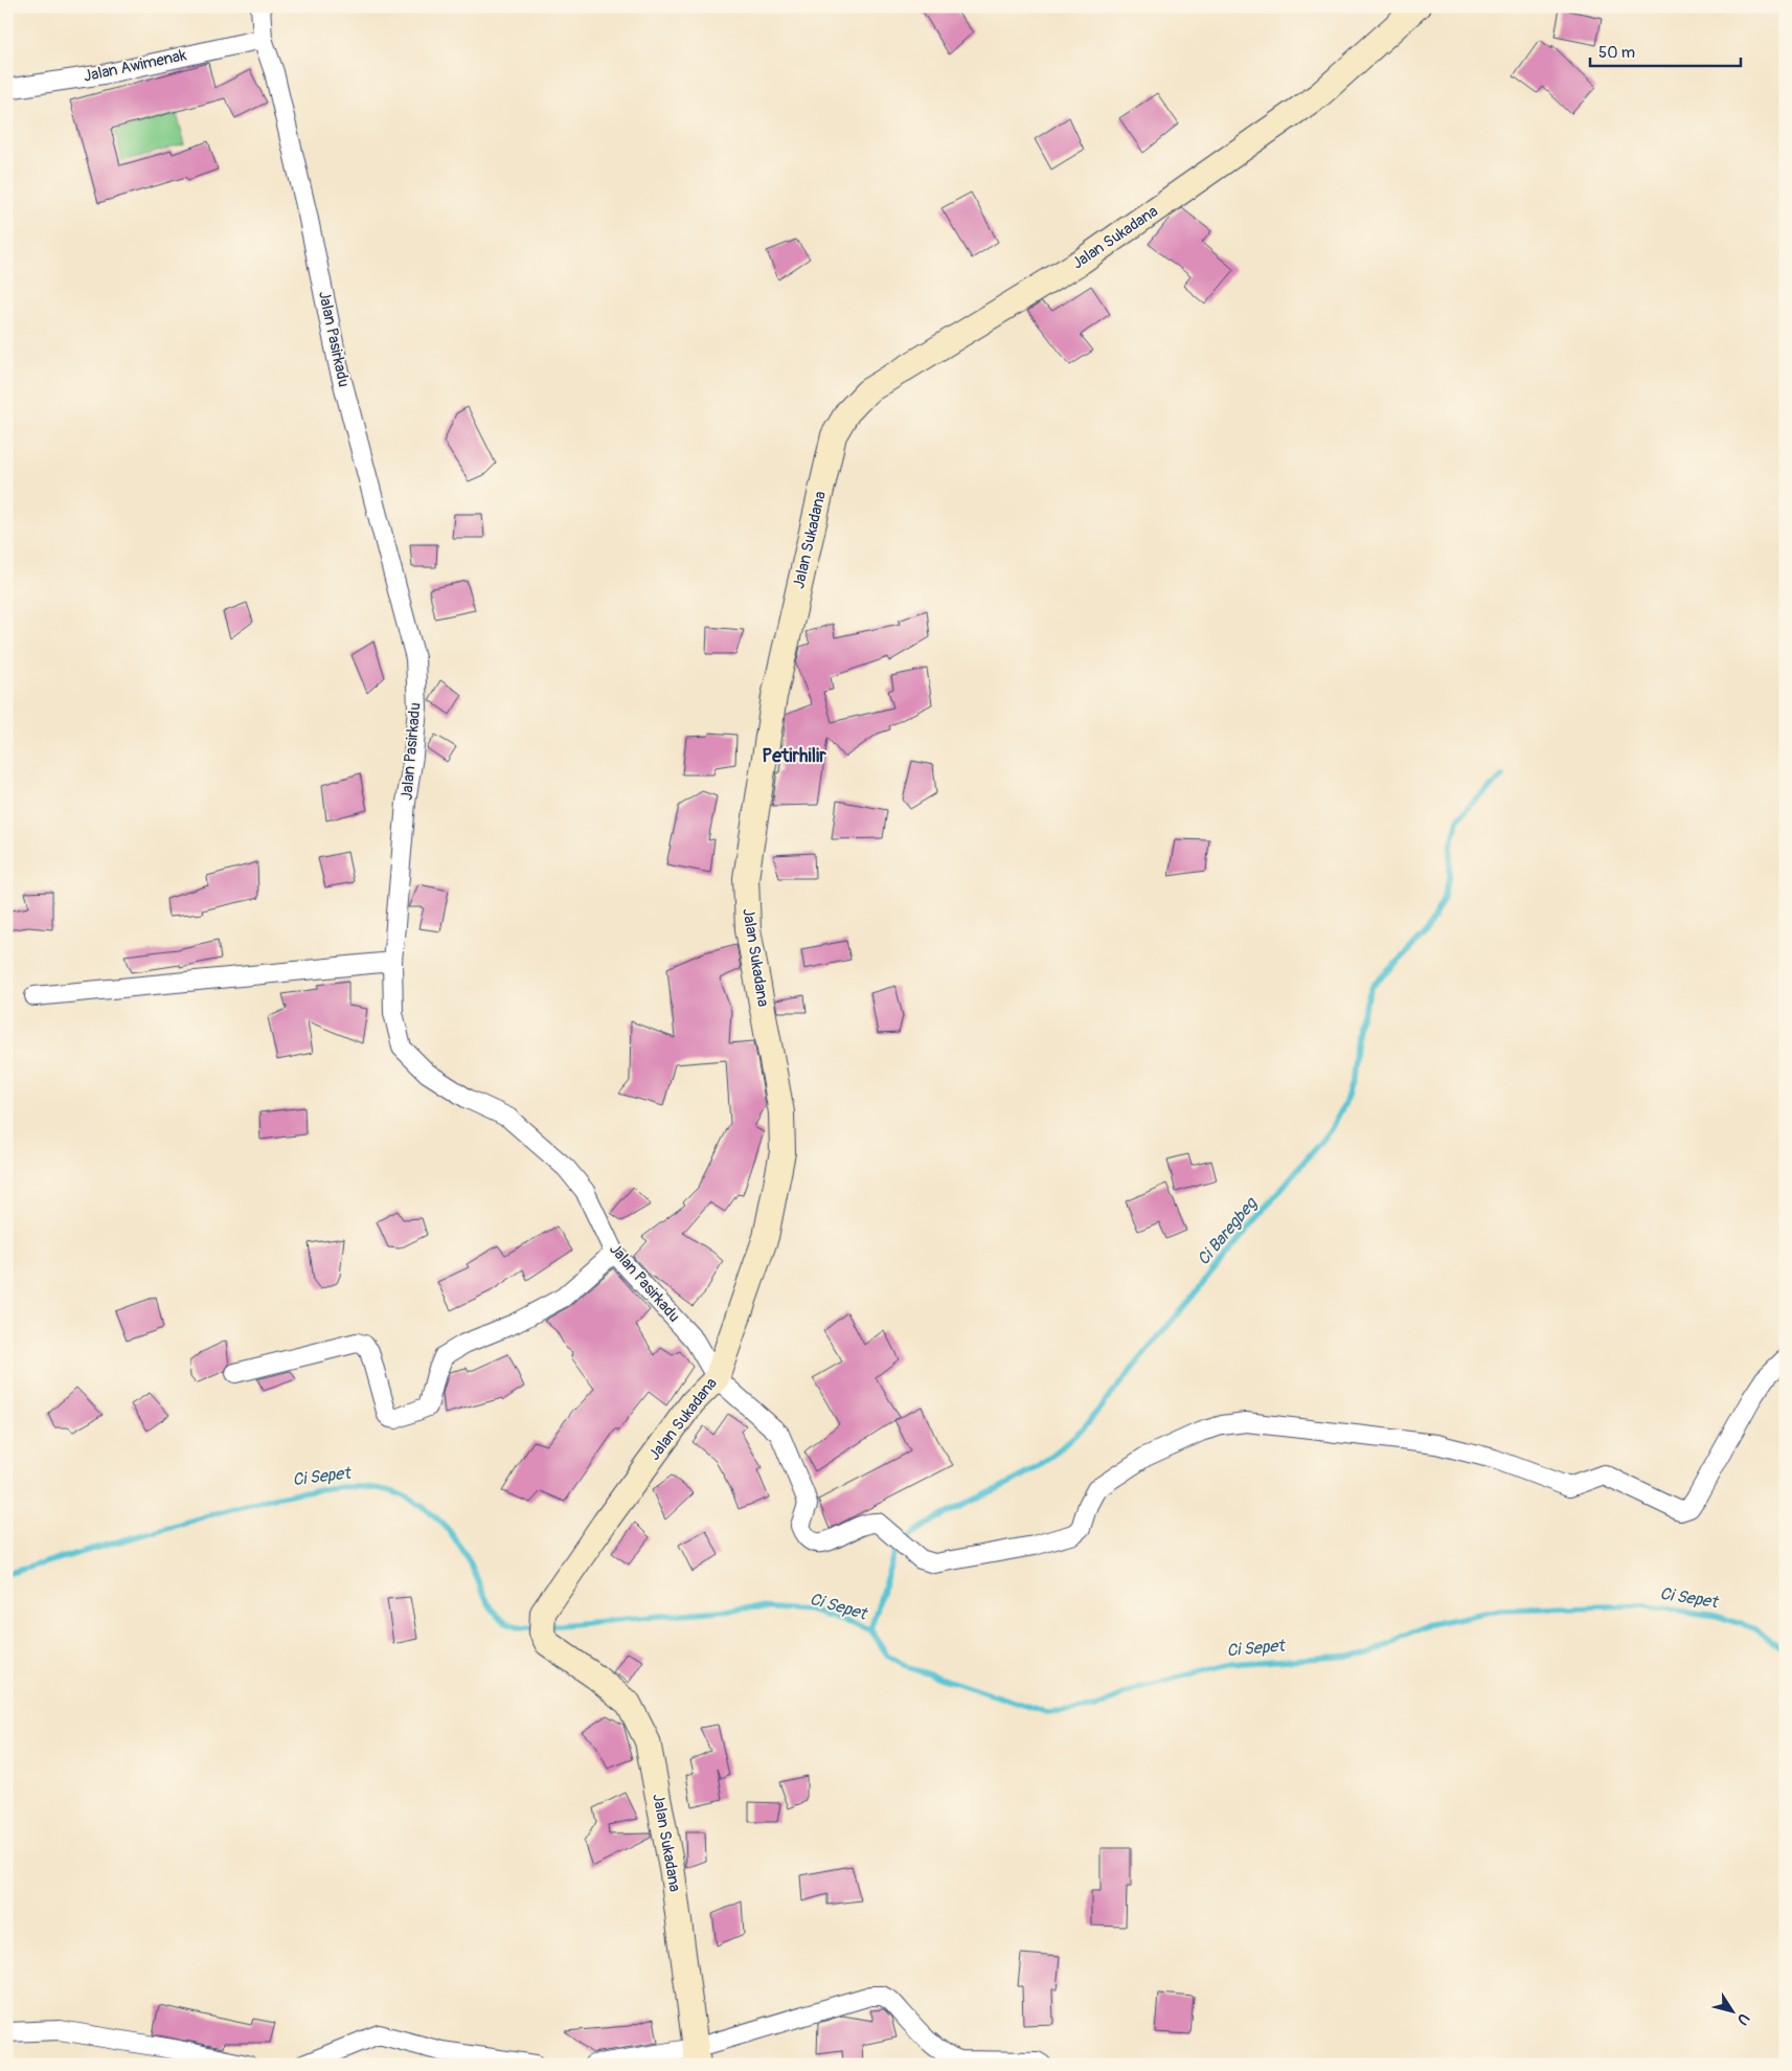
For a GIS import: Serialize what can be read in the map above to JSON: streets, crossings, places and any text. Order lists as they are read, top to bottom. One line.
{"streets":{"main road":["Jalan Sukadana"],"street":["Jalan Awimenak","Jalan Pasirkadu"]},"crossings":[["Jalan Awimenak","Jalan Pasirkadu"],["Jalan Sukadana","Jalan Pasirkadu"]],"districts":["Petirhilir"],"water":["Ci Baregbeg","Ci Sepet"],"scale_bar":"50 m","north":"bottom right"}
